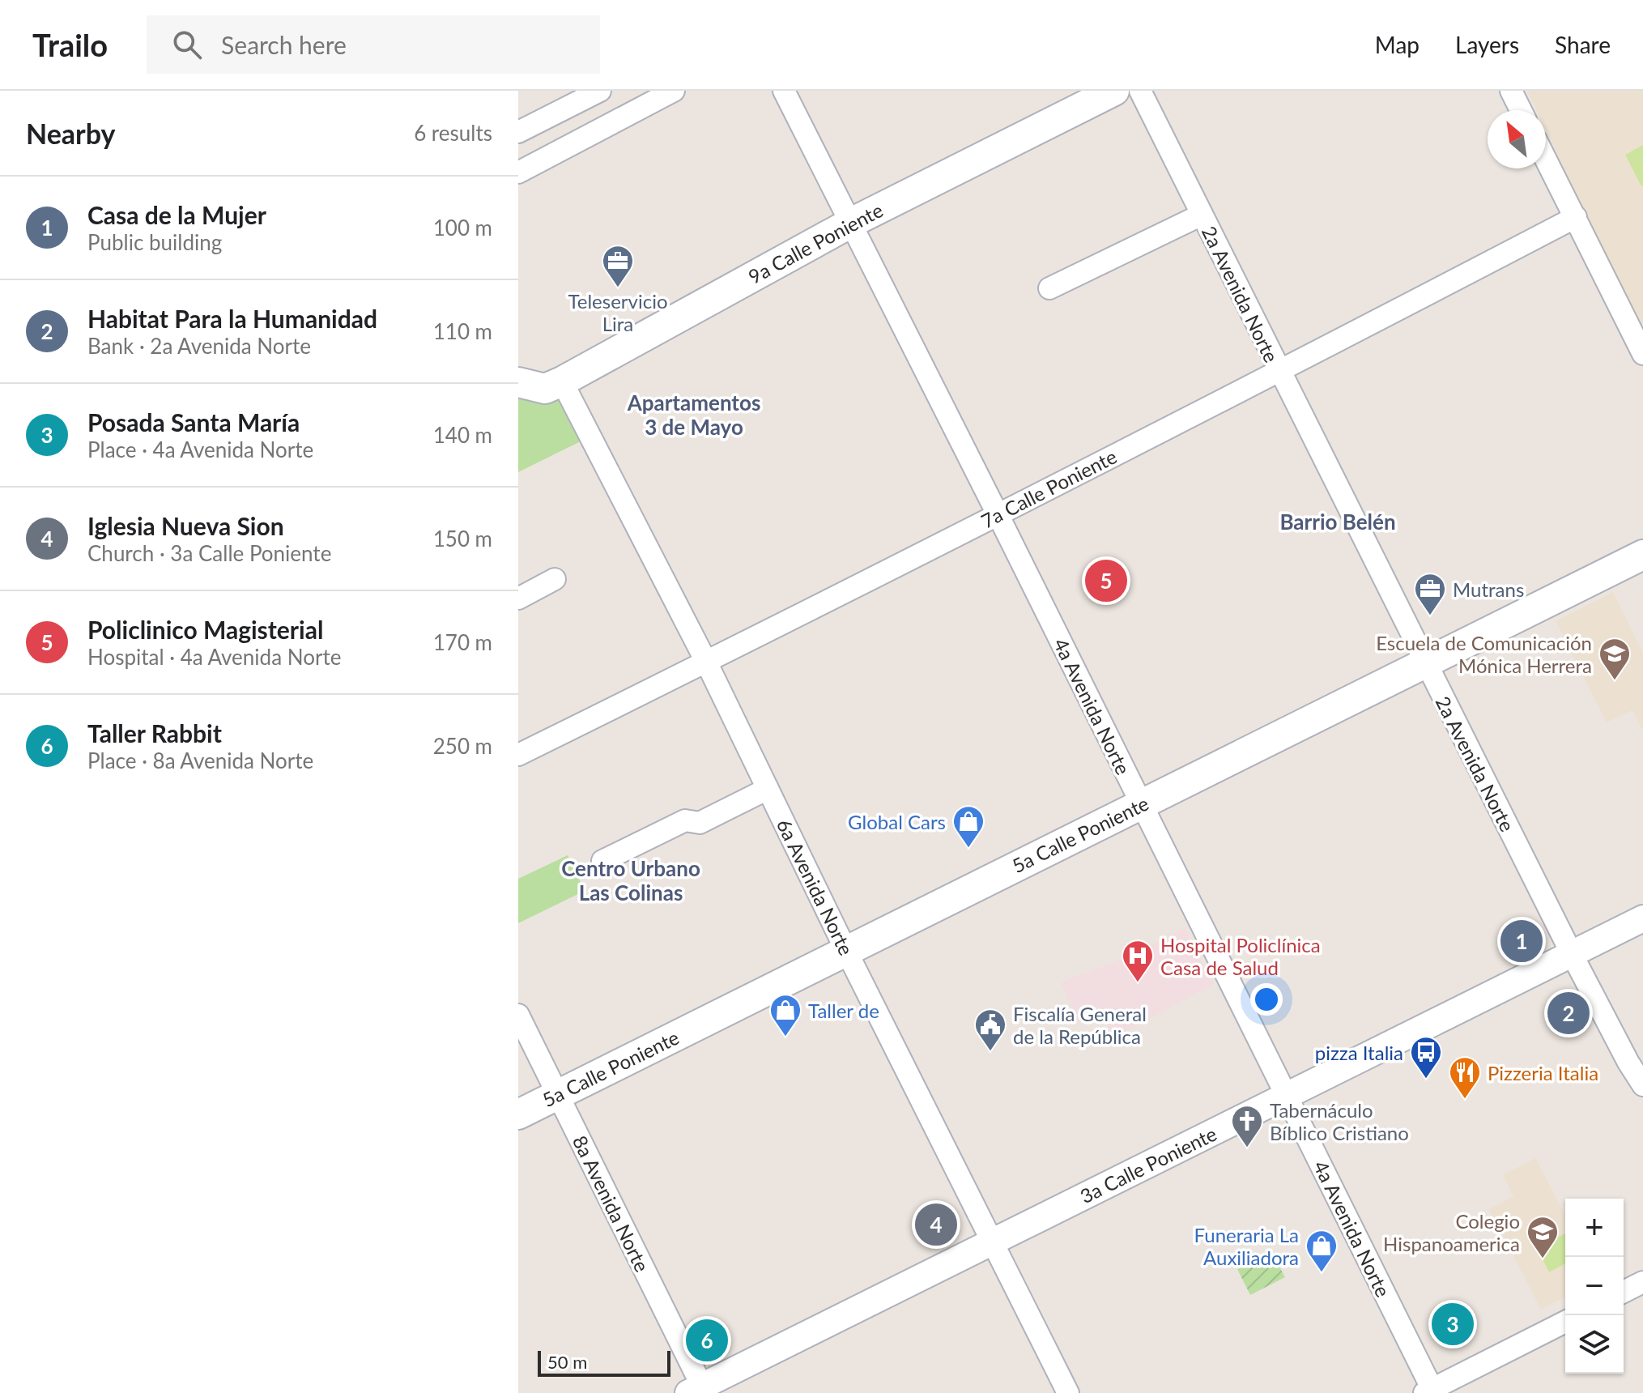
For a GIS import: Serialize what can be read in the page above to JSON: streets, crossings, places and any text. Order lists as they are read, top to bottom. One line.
{"streets":{"main road":["9a Calle Poniente","5a Calle Poniente"],"street":["2a Avenida Norte","7a Calle Poniente","4a Avenida Norte","6a Avenida Norte","3a Calle Poniente","8a Avenida Norte"]},"crossings":[["9a Calle Poniente","4a Avenida Norte"],["9a Calle Poniente","6a Avenida Norte"],["2a Avenida Norte","7a Calle Poniente"],["2a Avenida Norte","5a Calle Poniente"],["2a Avenida Norte","3a Calle Poniente"],["7a Calle Poniente","4a Avenida Norte"],["7a Calle Poniente","6a Avenida Norte"],["4a Avenida Norte","5a Calle Poniente"],["4a Avenida Norte","3a Calle Poniente"],["5a Calle Poniente","6a Avenida Norte"],["5a Calle Poniente","8a Avenida Norte"],["6a Avenida Norte","3a Calle Poniente"],["3a Calle Poniente","8a Avenida Norte"]],"districts":["Apartamentos 3 de Mayo","Barrio Belén","Centro Urbano Las Colinas"],"places":{"office":["Teleservicio Lira","Mutrans"],"school or university":["Escuela de Comunicación Mónica Herrera","Colegio Hispanoamerica"],"shop":["Global Cars","Taller de","Funeraria La Auxiliadora"],"hospital":["Hospital Policlínica Casa de Salud"],"public building":["Fiscalía General de la República"],"bus stop":["pizza Italia"],"restaurant":["Pizzeria Italia"],"church":["Tabernáculo Bíblico Cristiano"]},"scale_bar":"50 m","north":"top left","page":{"header":"Trailo","search":"Search here","nav":["Map","Layers","Share"],"heading":["Nearby","6 results"],"list":[{"mark":"1","name":"Casa de la Mujer","note":"Public building","value":"100 m"},{"mark":"2","name":"Habitat Para la Humanidad","note":"Bank · 2a Avenida Norte","value":"110 m"},{"mark":"3","name":"Posada Santa María","note":"Place · 4a Avenida Norte","value":"140 m"},{"mark":"4","name":"Iglesia Nueva Sion","note":"Church · 3a Calle Poniente","value":"150 m"},{"mark":"5","name":"Policlinico Magisterial","note":"Hospital · 4a Avenida Norte","value":"170 m"},{"mark":"6","name":"Taller Rabbit","note":"Place · 8a Avenida Norte","value":"250 m"}],"pins":["5","1","2","4","3","6"],"map_buttons":["+","−"],"scale":"50 m"}}
